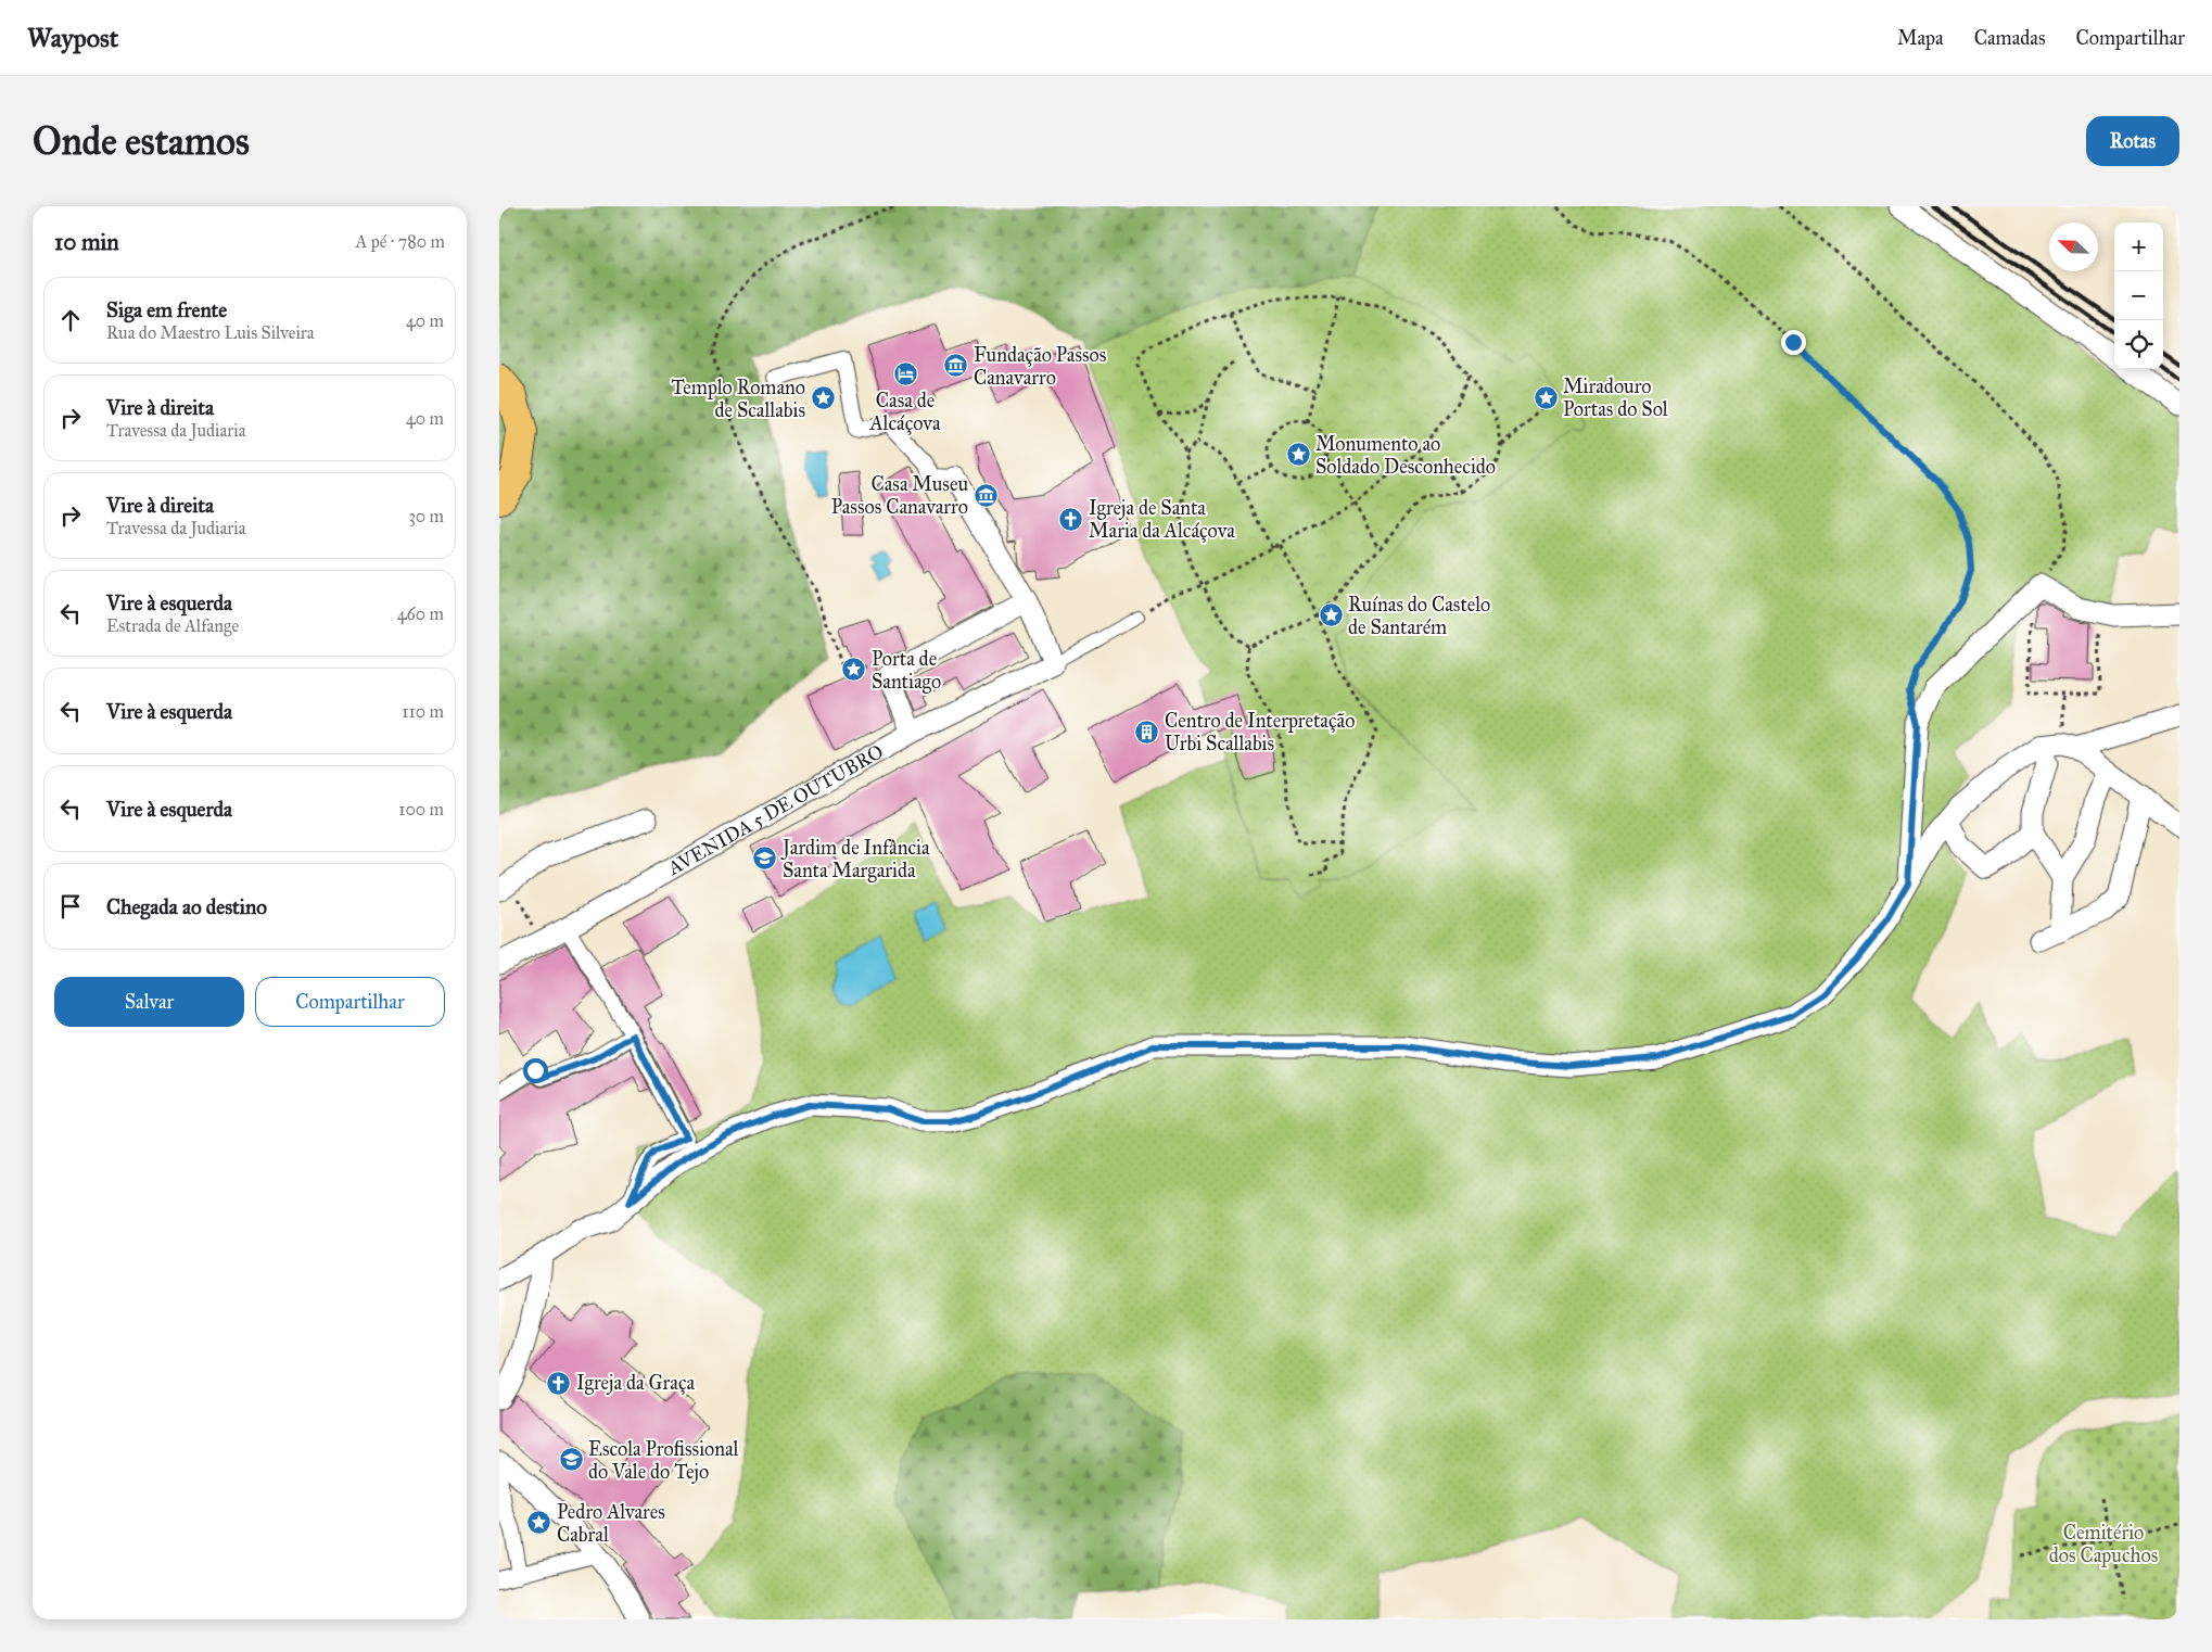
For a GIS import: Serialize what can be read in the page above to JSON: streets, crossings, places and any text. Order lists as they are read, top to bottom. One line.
{"streets":{"street":["AVENIDA 5 DE OUTUBRO"]},"parks":["Cemitério dos Capuchos"],"places":{"museum":["Fundação Passos Canavarro","Casa Museu Passos Canavarro"],"hotel":["Casa de Alcáçova"],"place":["Miradouro Portas do Sol","Templo Romano de Scallabis","Monumento ao Soldado Desconhecido","Ruínas do Castelo de Santarém","Porta de Santiago","Pedro Alvares Cabral"],"church":["Igreja de Santa Maria da Alcáçova","Igreja da Graça"],"building":["Centro de Interpretação Urbi Scallabis"],"school or university":["Jardim de Infância Santa Margarida","Escola Profissional do Vale do Tejo"]},"north":"top left","page":{"header":"Waypost","nav":["Mapa","Camadas","Compartilhar"],"buttons":["Rotas",["Salvar","Compartilhar"]],"title":"Onde estamos","heading":["10 min","A pé · 780 m"],"map_buttons":["+","−"],"list":[["Siga em frente","Rua do Maestro Luis Silveira","40 m"],["Vire à direita","Travessa da Judiaria","40 m"],["Vire à direita","Travessa da Judiaria","30 m"],["Vire à esquerda","Estrada de Alfange","460 m"],["Vire à esquerda","110 m"],["Vire à esquerda","100 m"],"Chegada ao destino"]}}
